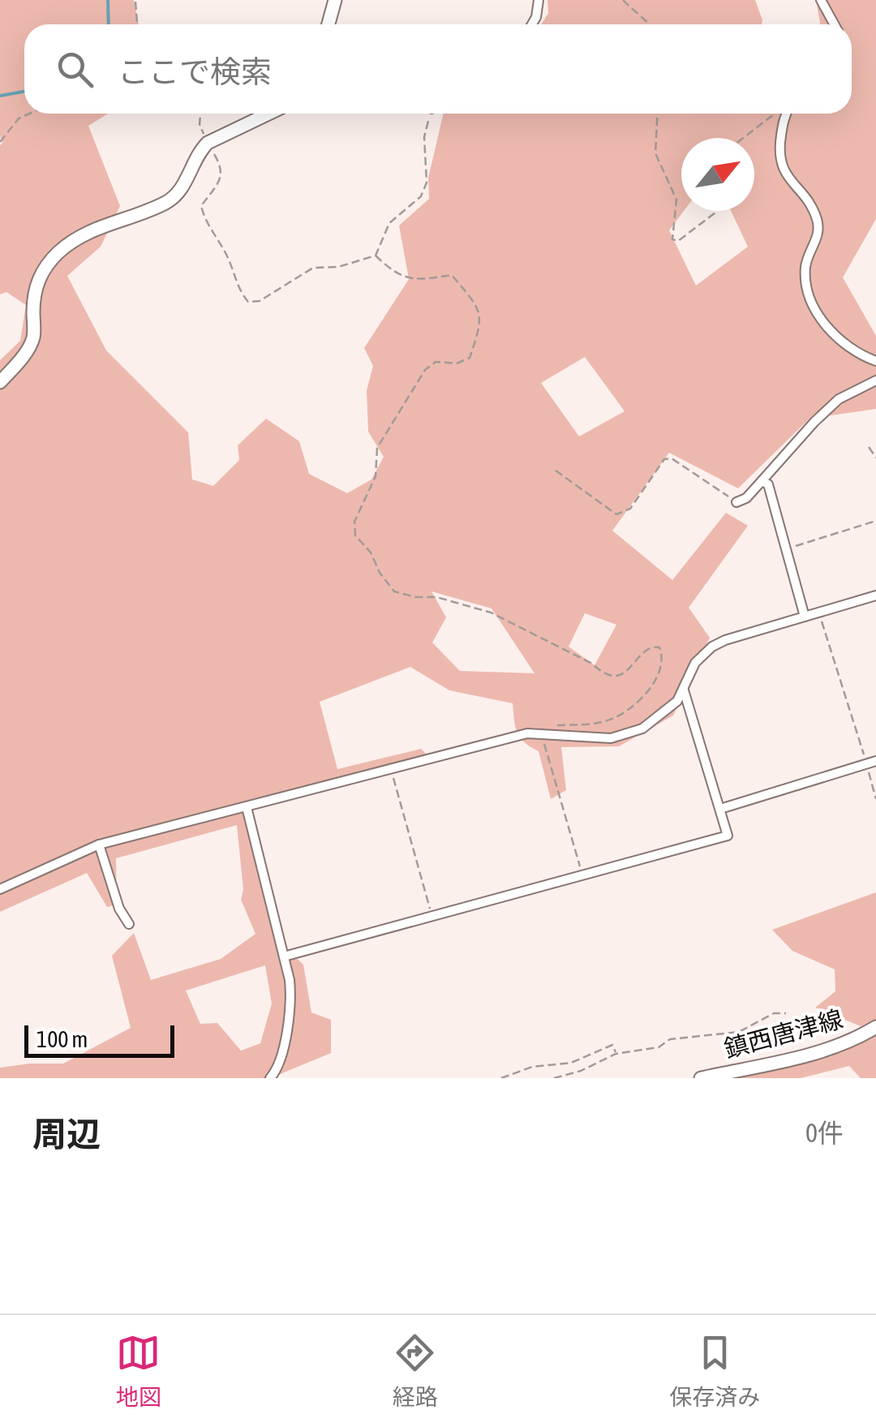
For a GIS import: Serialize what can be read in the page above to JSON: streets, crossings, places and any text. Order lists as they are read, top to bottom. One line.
{"streets":{"street":["鎮西唐津線"]},"scale_bar":"100 m","north":"top right","page":{"search":"ここで検索","scale":"100 m","heading":["周辺","0件"],"nav":["地図","経路","保存済み"]}}
